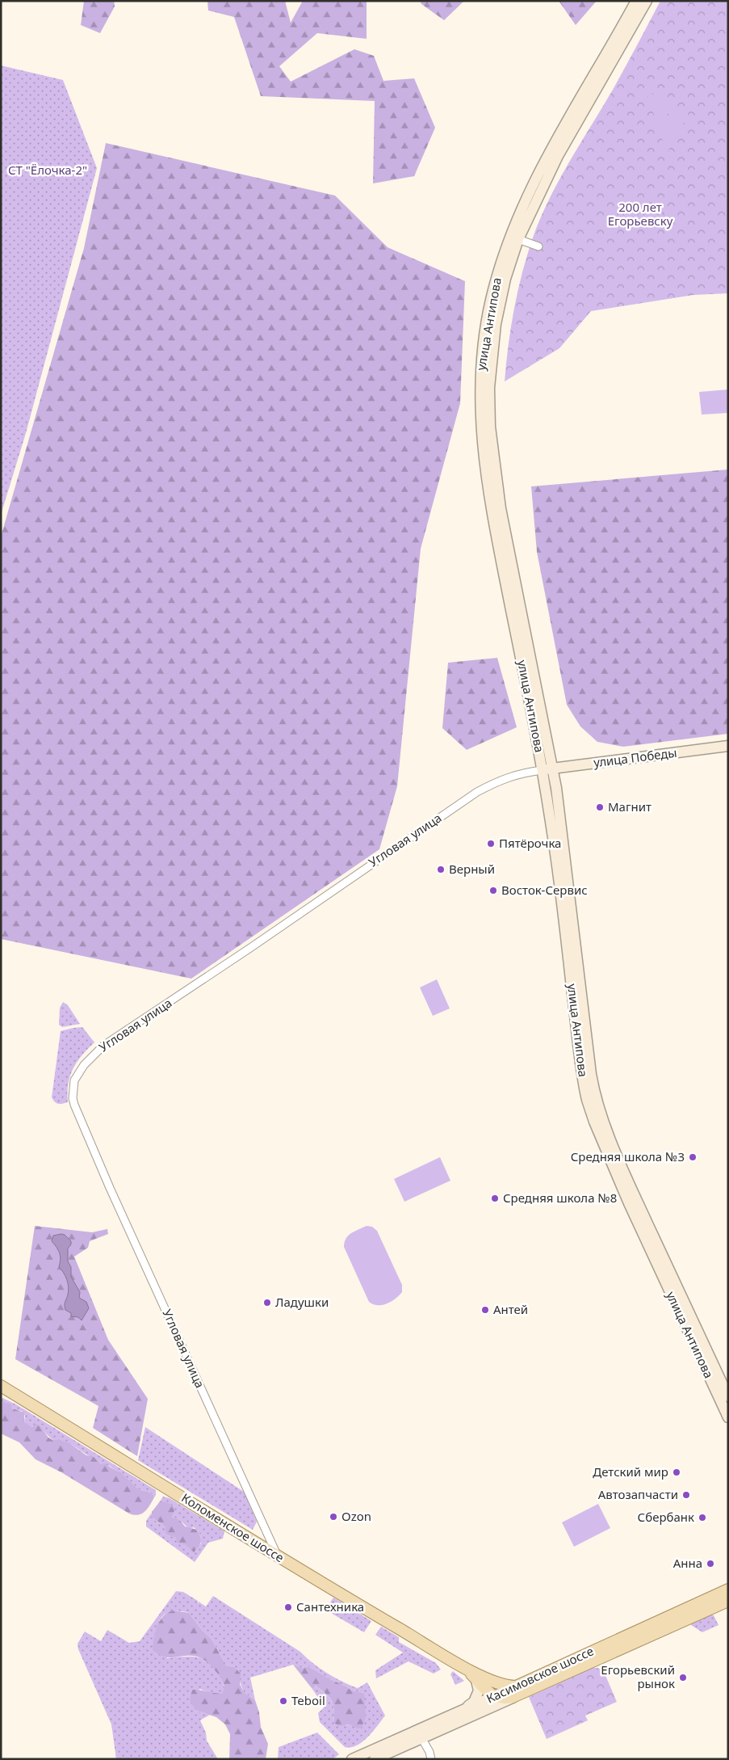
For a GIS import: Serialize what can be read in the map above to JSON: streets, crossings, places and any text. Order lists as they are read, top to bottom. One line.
{"streets":{"main road":["улица Антипова","улица Победы","Коломенское шоссе","Касимовское шоссе"],"street":["Угловая улица"]},"crossings":[["улица Антипова","улица Победы"],["улица Антипова","Угловая улица"],["улица Победы","Угловая улица"],["Угловая улица","Коломенское шоссе"],["Коломенское шоссе","Касимовское шоссе"]],"parks":["СТ \"Ёлочка-2\"","200 лет Егорьевску"],"places":["Магнит","Пятёрочка","Верный","Восток-Сервис","Средняя школа №3","Средняя школа №8","Ладушки","Антей","Детский мир","Автозапчасти","Ozon","Сбербанк","Анна","Сантехника","Егорьевский рынок","Teboil"]}
